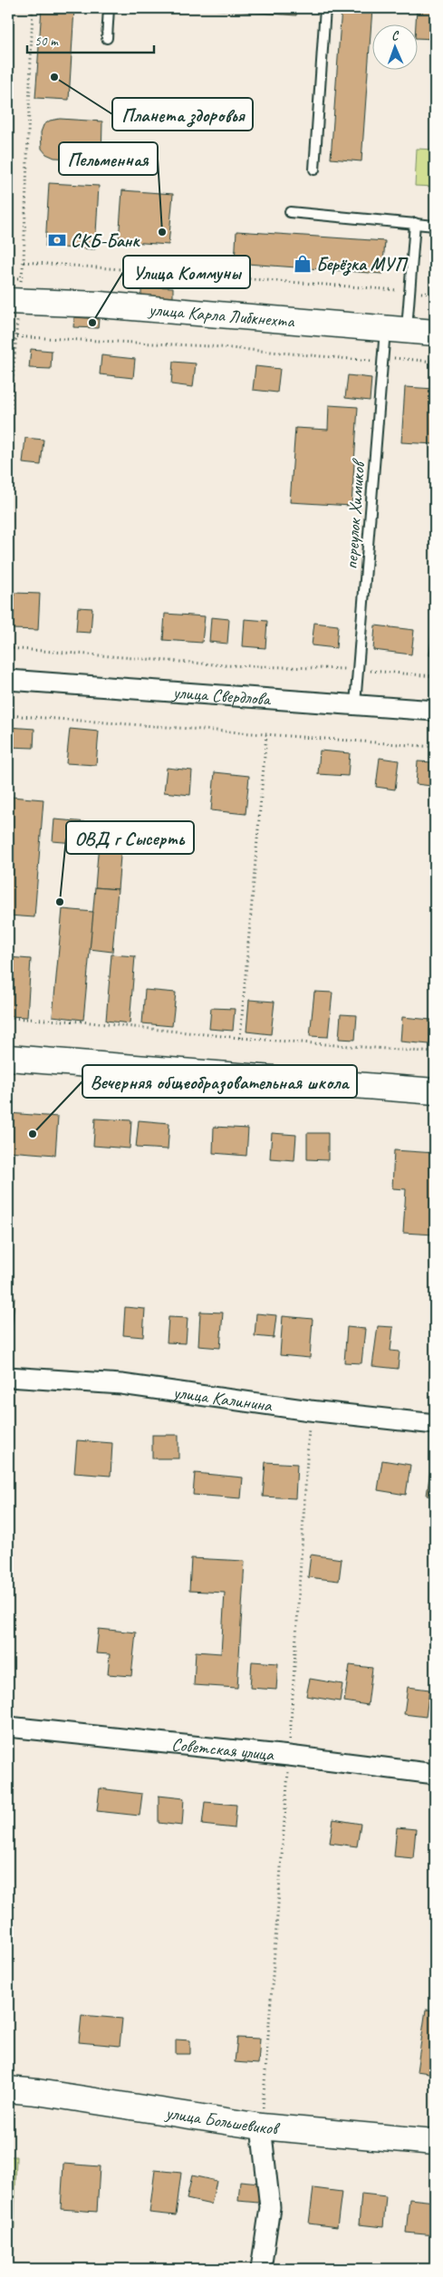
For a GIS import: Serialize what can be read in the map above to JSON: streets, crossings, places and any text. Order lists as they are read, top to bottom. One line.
{"streets":{"street":["улица Карла Либкнехта","улица Свердлова","улица Калинина","Советская улица","улица Большевиков"],"lane":["переулок Химиков"]},"crossings":[["улица Карла Либкнехта","переулок Химиков"],["переулок Химиков","улица Свердлова"]],"places":{"other":["Планета здоровья","Пельменная","Улица Коммуны","ОВД г Сысерть","Вечерняя общеобразовательная школа"],"bank":["СКБ-Банк"],"shop":["Берёзка МУП"]},"scale_bar":"50 m","north":"top"}
